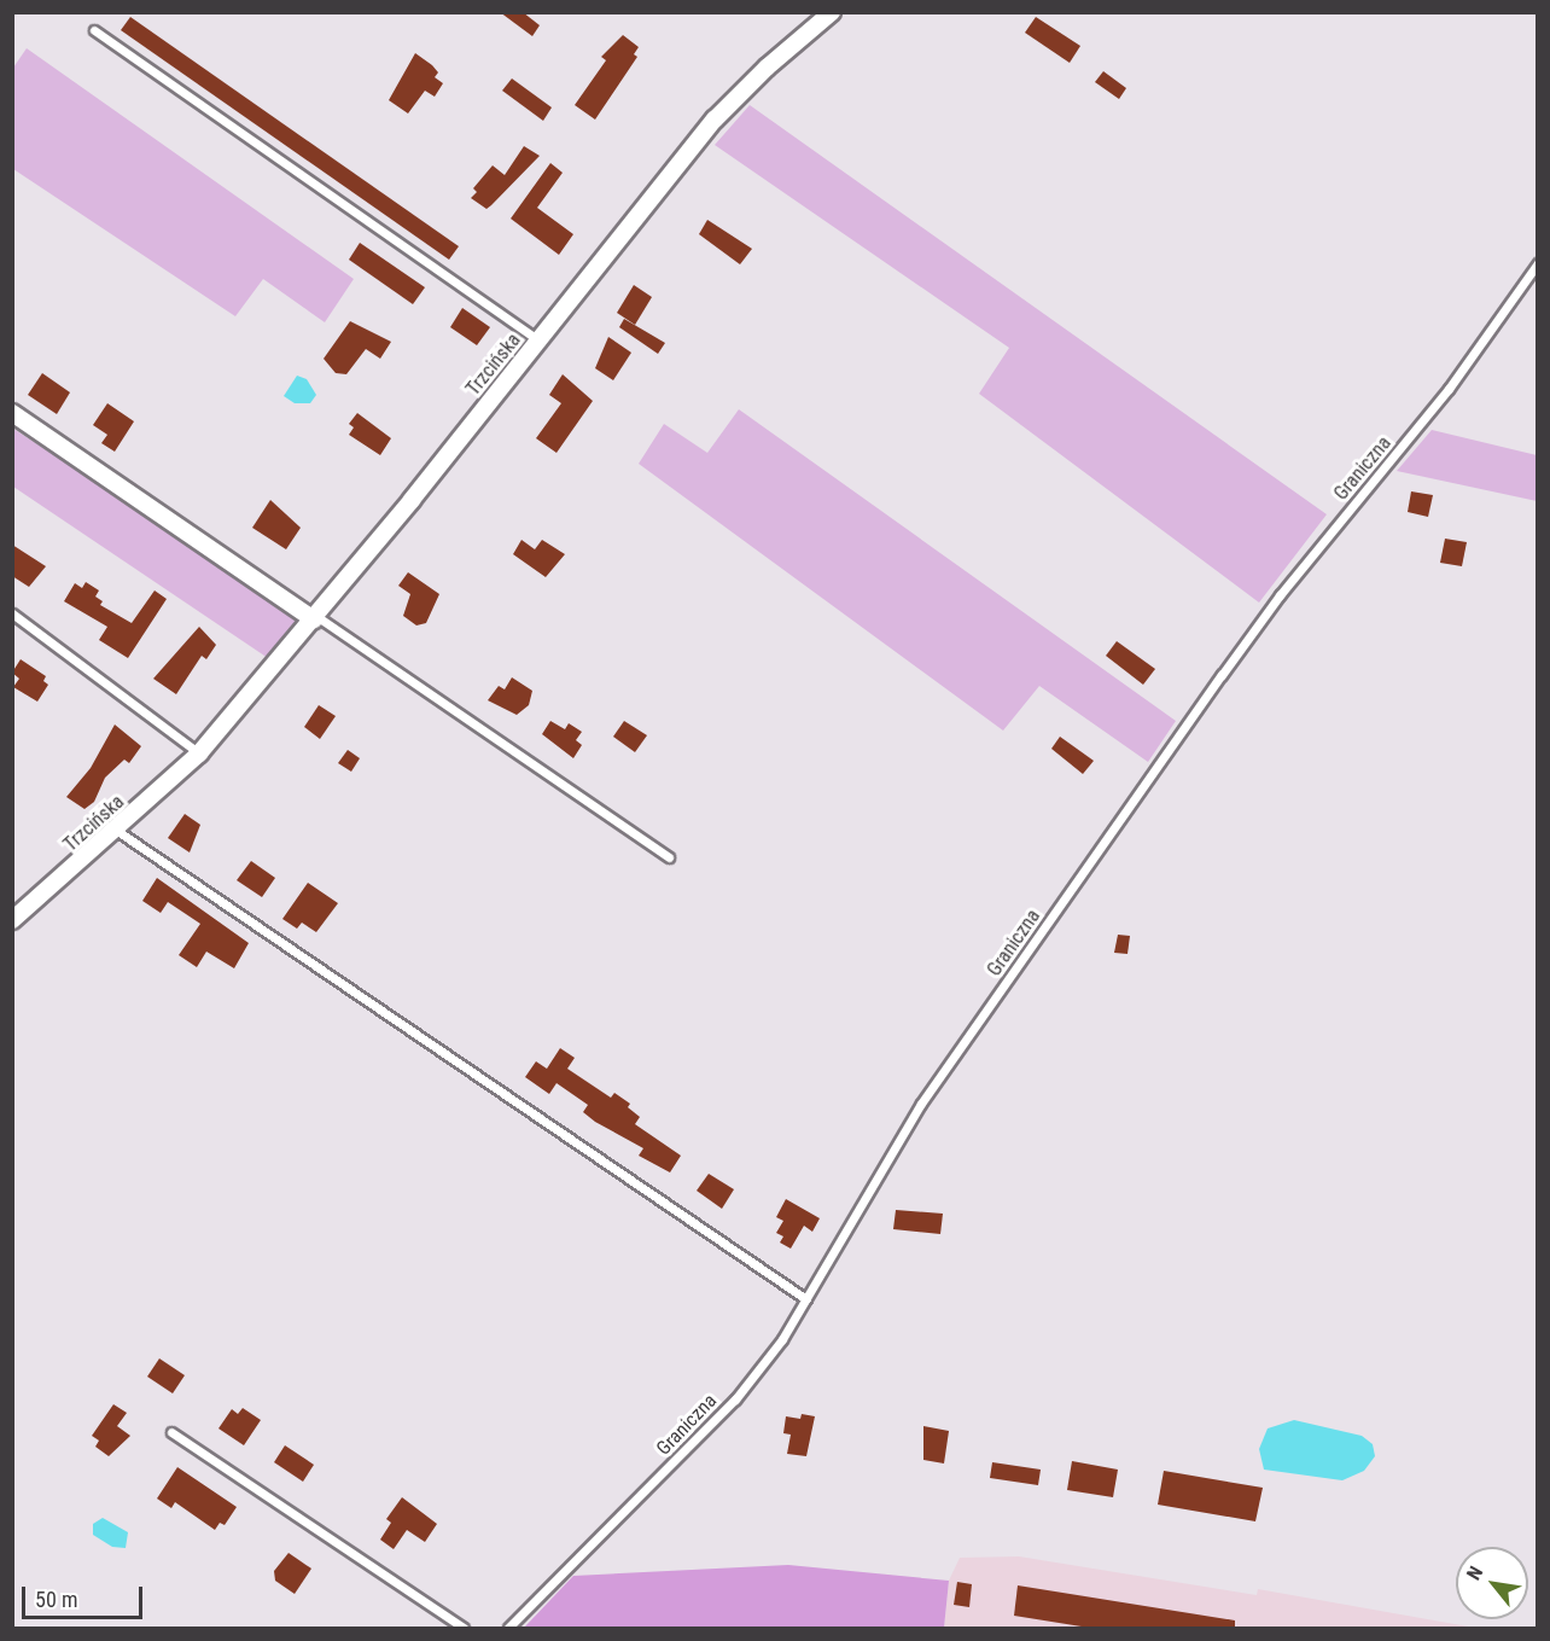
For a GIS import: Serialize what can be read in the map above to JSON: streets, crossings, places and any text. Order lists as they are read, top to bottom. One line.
{"streets":{"street":["Trzcińska"],"lane":["Graniczna"]},"scale_bar":"50 m","north":"top left"}
